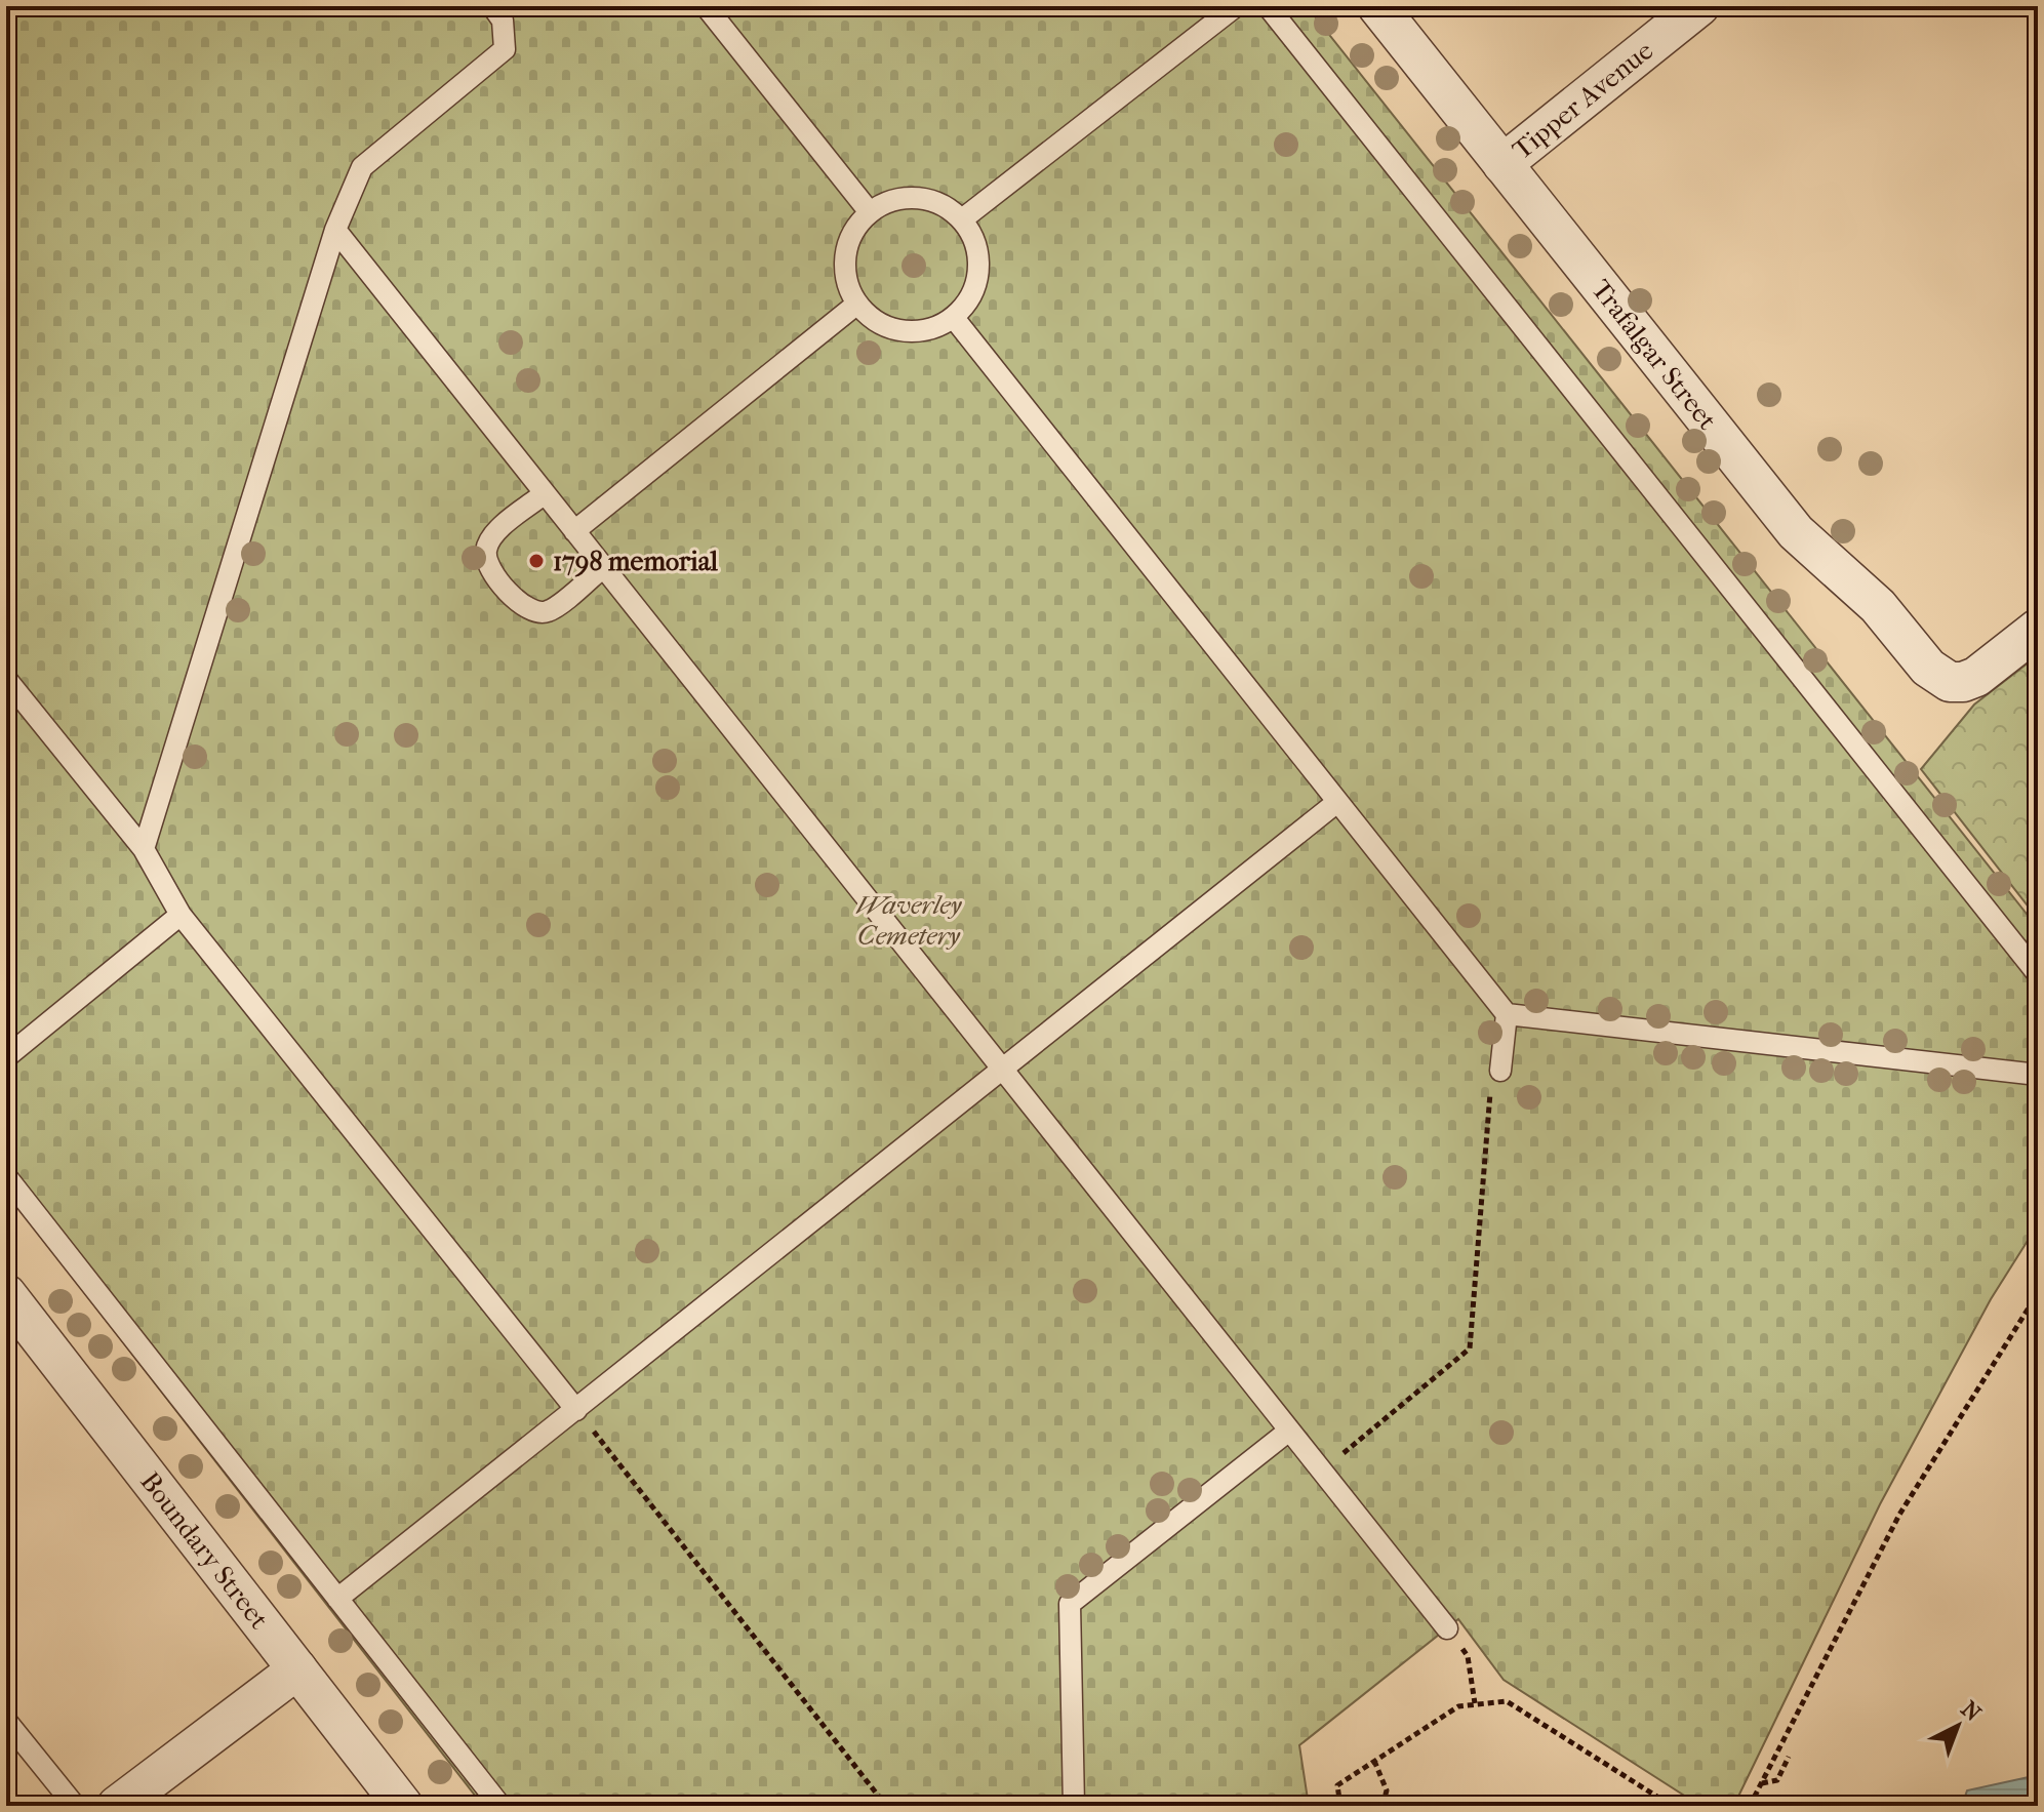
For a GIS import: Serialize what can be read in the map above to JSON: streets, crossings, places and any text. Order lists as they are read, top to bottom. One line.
{"streets":{"street":["Tipper Avenue","Trafalgar Street","Boundary Street"]},"crossings":[["Tipper Avenue","Trafalgar Street"]],"parks":["Waverley Cemetery"],"places":["1798 memorial"],"north":"top right"}
